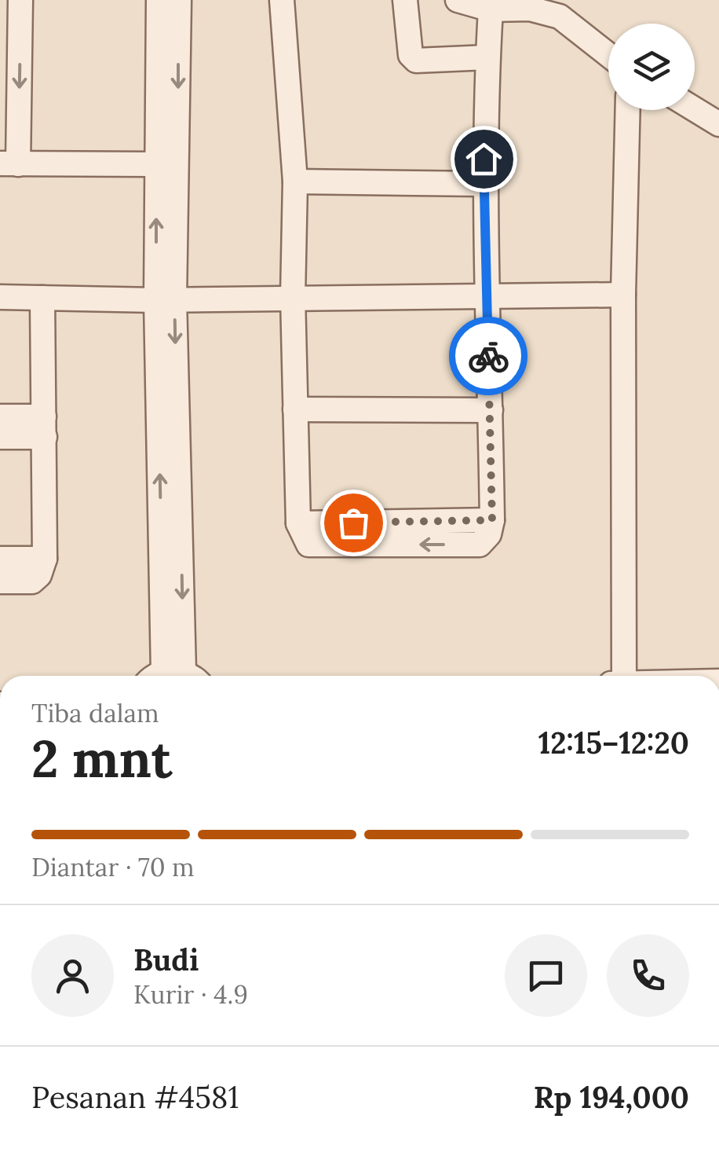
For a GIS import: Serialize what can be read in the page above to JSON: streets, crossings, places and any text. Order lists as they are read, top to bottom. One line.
{"page":{"heading":["2 mnt","Tiba dalam","12:15–12:20"],"panel":["Budi","Kurir · 4.9","Pesanan #4581","Rp 194,000"],"bar":"Diantar · 70 m"}}
